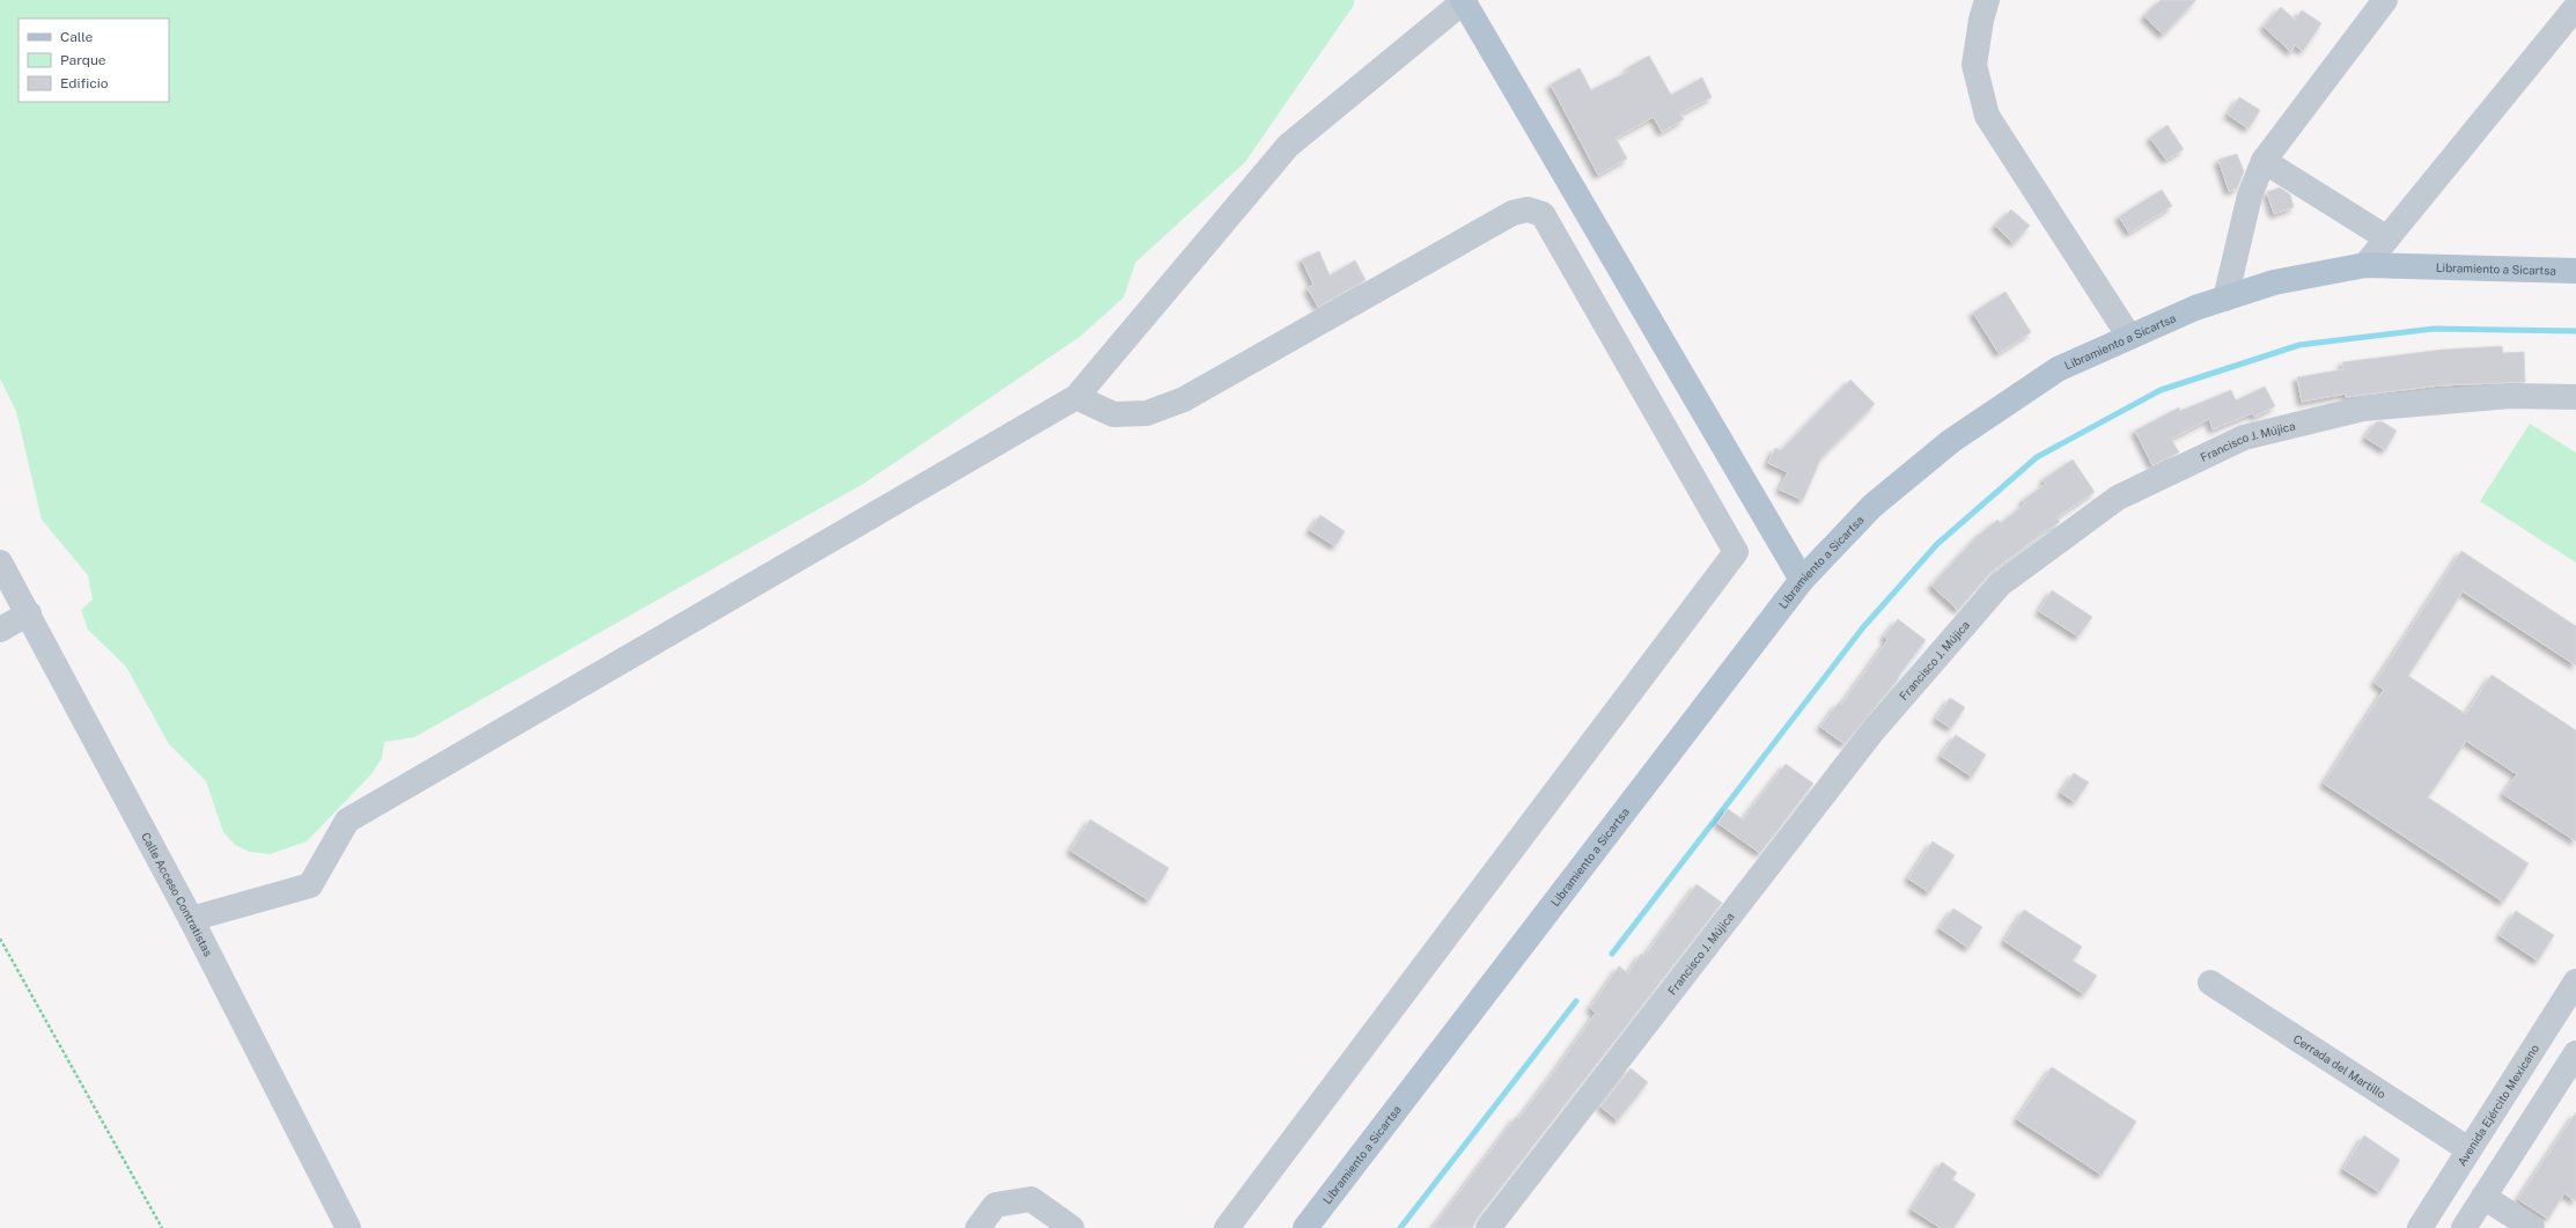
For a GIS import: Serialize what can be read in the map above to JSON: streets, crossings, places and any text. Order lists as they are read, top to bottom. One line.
{"streets":{"main road":["Libramiento a Sicartsa"],"street":["Francisco J. Mújica","Calle Acceso Contratistas","Cerrada del Martillo","Avenida Ejército Mexicano"]},"crossings":[["Cerrada del Martillo","Avenida Ejército Mexicano"]],"legend":["Calle","Parque","Edificio"]}
